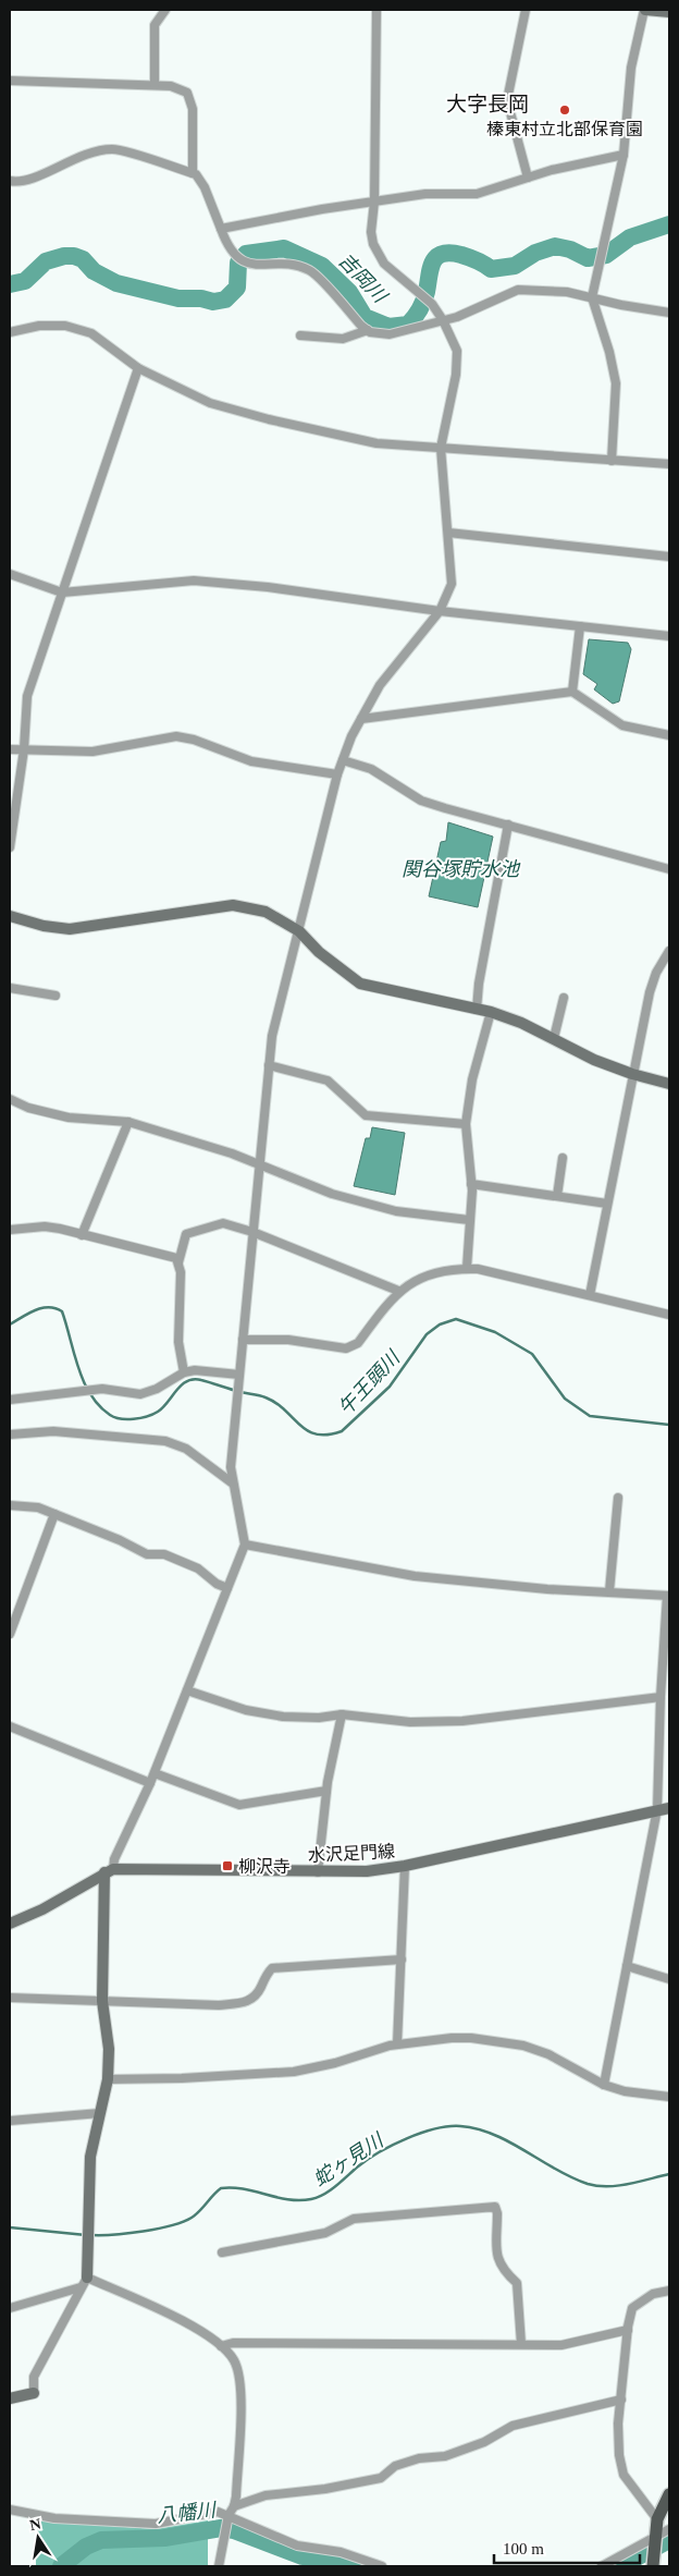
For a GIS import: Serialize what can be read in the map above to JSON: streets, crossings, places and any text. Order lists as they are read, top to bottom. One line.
{"streets":{"street":["水沢足門線"]},"districts":["大字長岡"],"water":["吉岡川","関谷塚貯水池","午王頭川","蛇ヶ見川","八幡川"],"places":{"other":["榛東村立北部保育園"],"transit":["柳沢寺"]},"scale_bar":"100 m","north":"top"}
